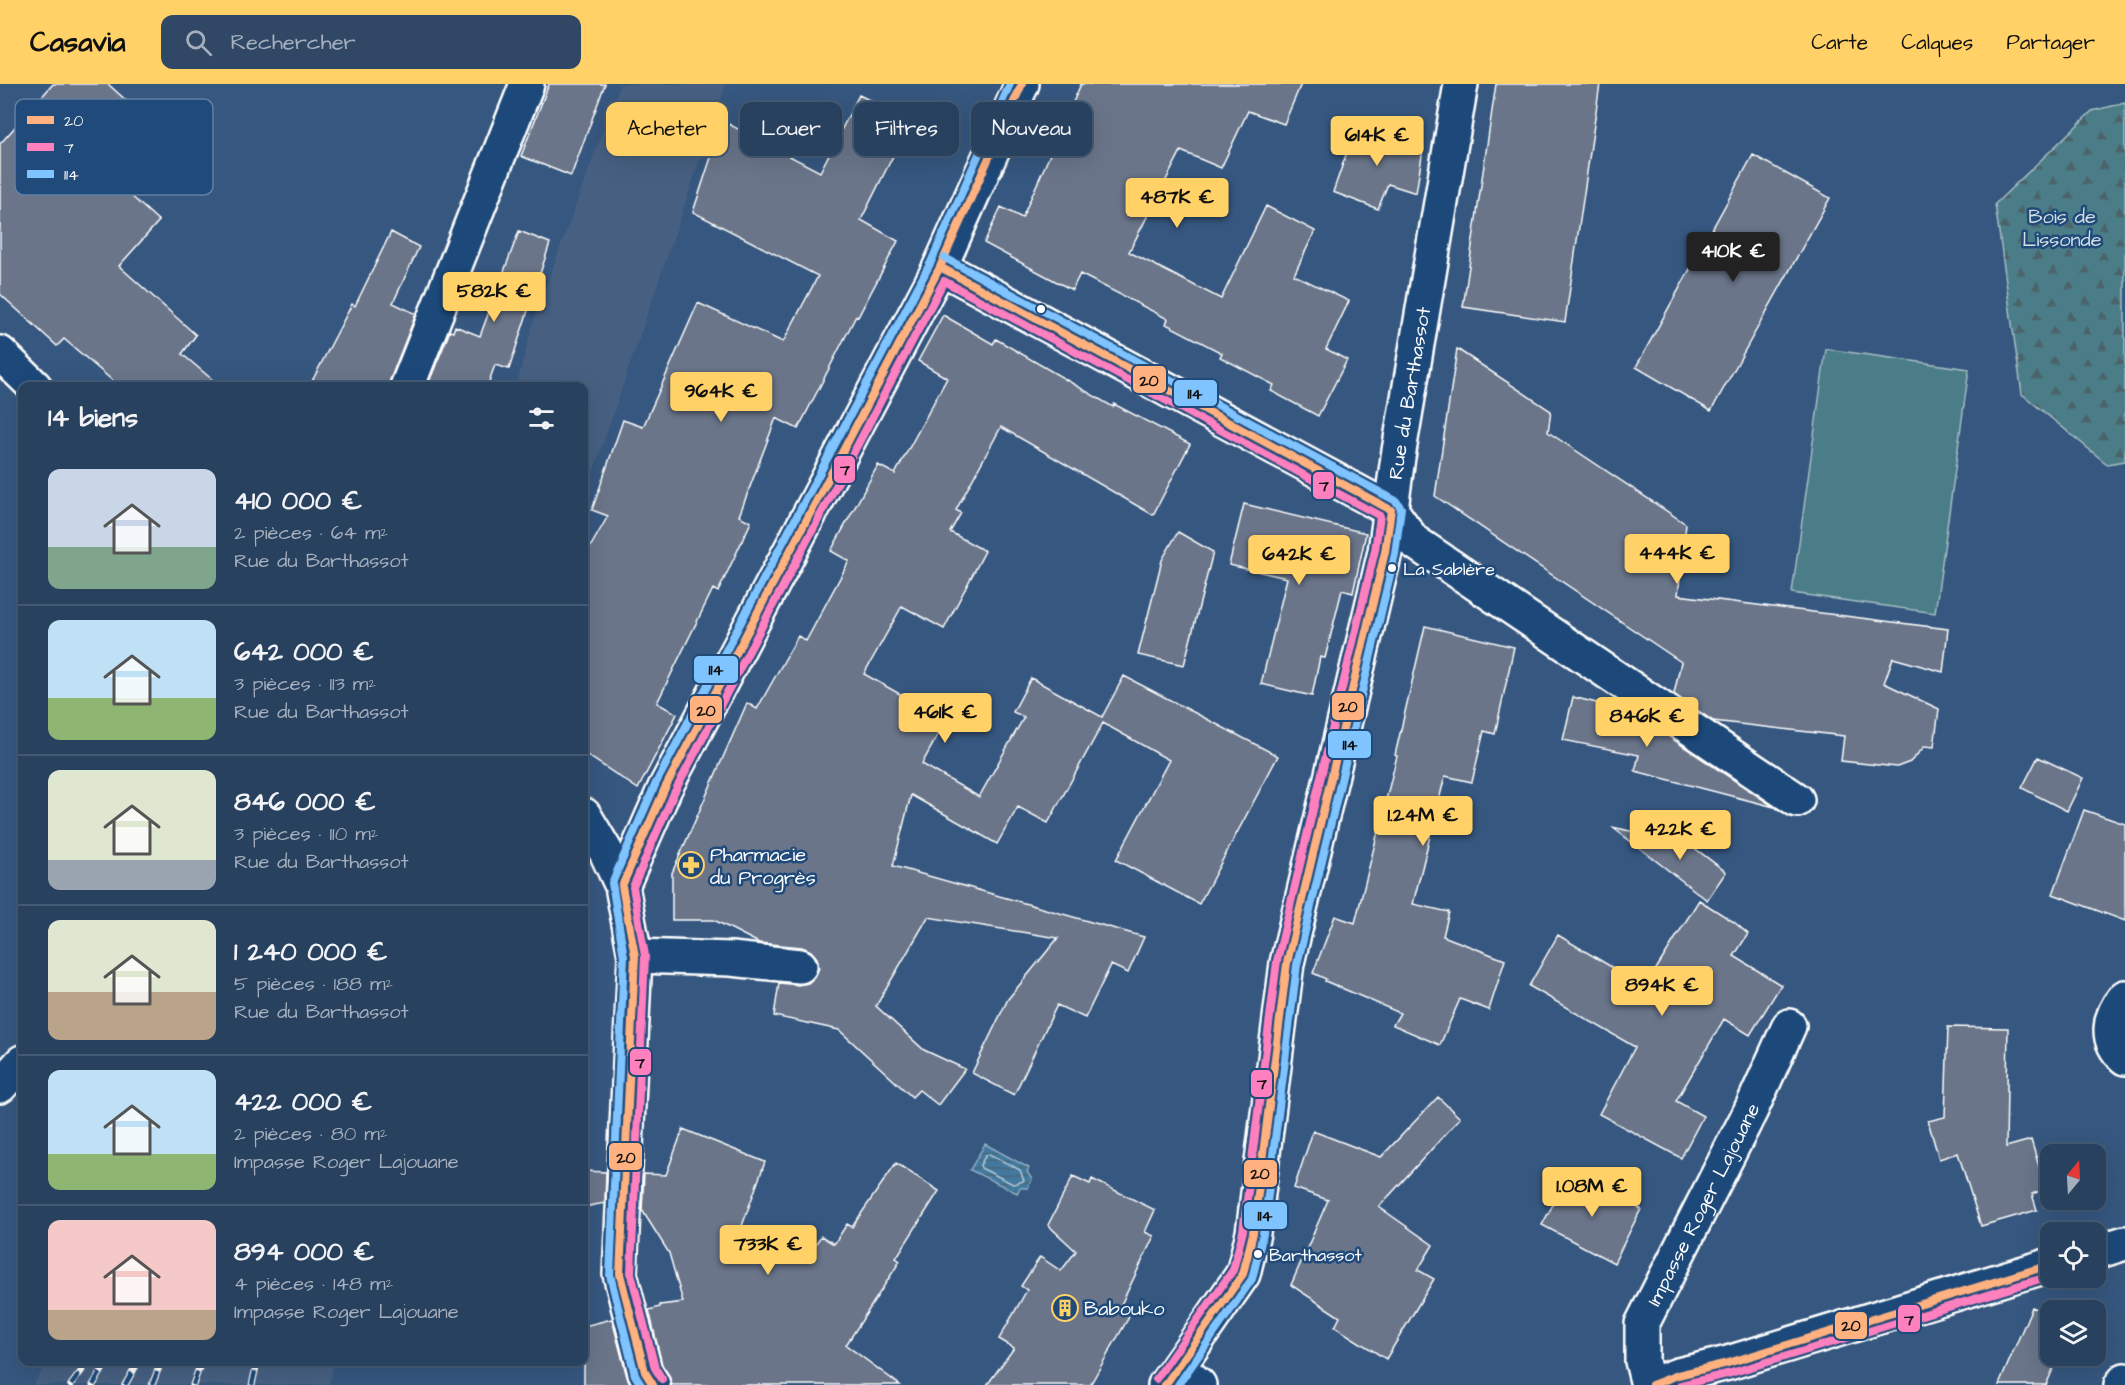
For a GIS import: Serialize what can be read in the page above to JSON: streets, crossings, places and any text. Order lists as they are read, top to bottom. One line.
{"streets":{"street":["Rue du Barthassot","Impasse Roger Lajouane"]},"parks":["Bois de Lissonde"],"places":{"other":["La Sablère","Barthassot"],"pharmacy":["Pharmacie du Progrès"],"building":["Babouko"]},"lines":["transit line 20","transit line 114","transit line 7"],"legend":["20","7","114"],"north":"top","page":{"header":"Casavia","search":"Rechercher","nav":["Carte","Calques","Partager"],"chip":["Acheter","Louer","Filtres","Nouveau"],"price":["614K €","487K €","410K €","582K €","964K €","444K €","642K €","461K €","846K €","1.24M €","422K €","894K €","1.08M €","733K €"],"heading":"14 biens","list":[{"name":"410 000 €","note":"2 pièces · 64 m² · Rue du Barthassot"},{"name":"642 000 €","note":"3 pièces · 113 m² · Rue du Barthassot"},{"name":"846 000 €","note":"3 pièces · 110 m² · Rue du Barthassot"},{"name":"1 240 000 €","note":"5 pièces · 188 m² · Rue du Barthassot"},{"name":"422 000 €","note":"2 pièces · 80 m² · Impasse Roger Lajouane"},{"name":"894 000 €","note":"4 pièces · 148 m² · Impasse Roger Lajouane"}]}}
